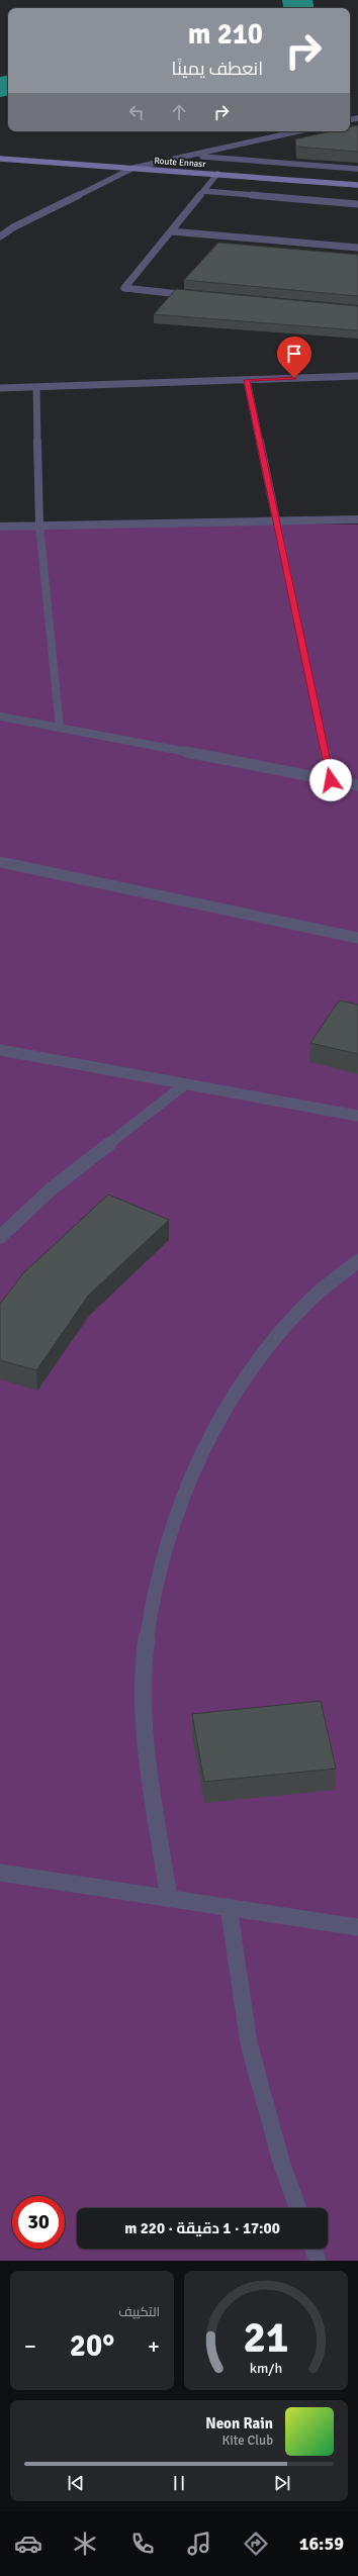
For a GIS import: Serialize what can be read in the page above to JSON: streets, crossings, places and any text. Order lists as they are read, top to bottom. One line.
{"streets":{"main road":["Route Ennasr"]},"page":{"turn":["210 m","انعطف يمينًا"],"limit":"30","trip":"17:00 · 1 دقيقة · 220 m","tile":"التكييف","heat":["−","20°","+"],"song":["Neon Rain","Kite Club"],"tabs":"16:59","gauge":["21","km/h"]}}
